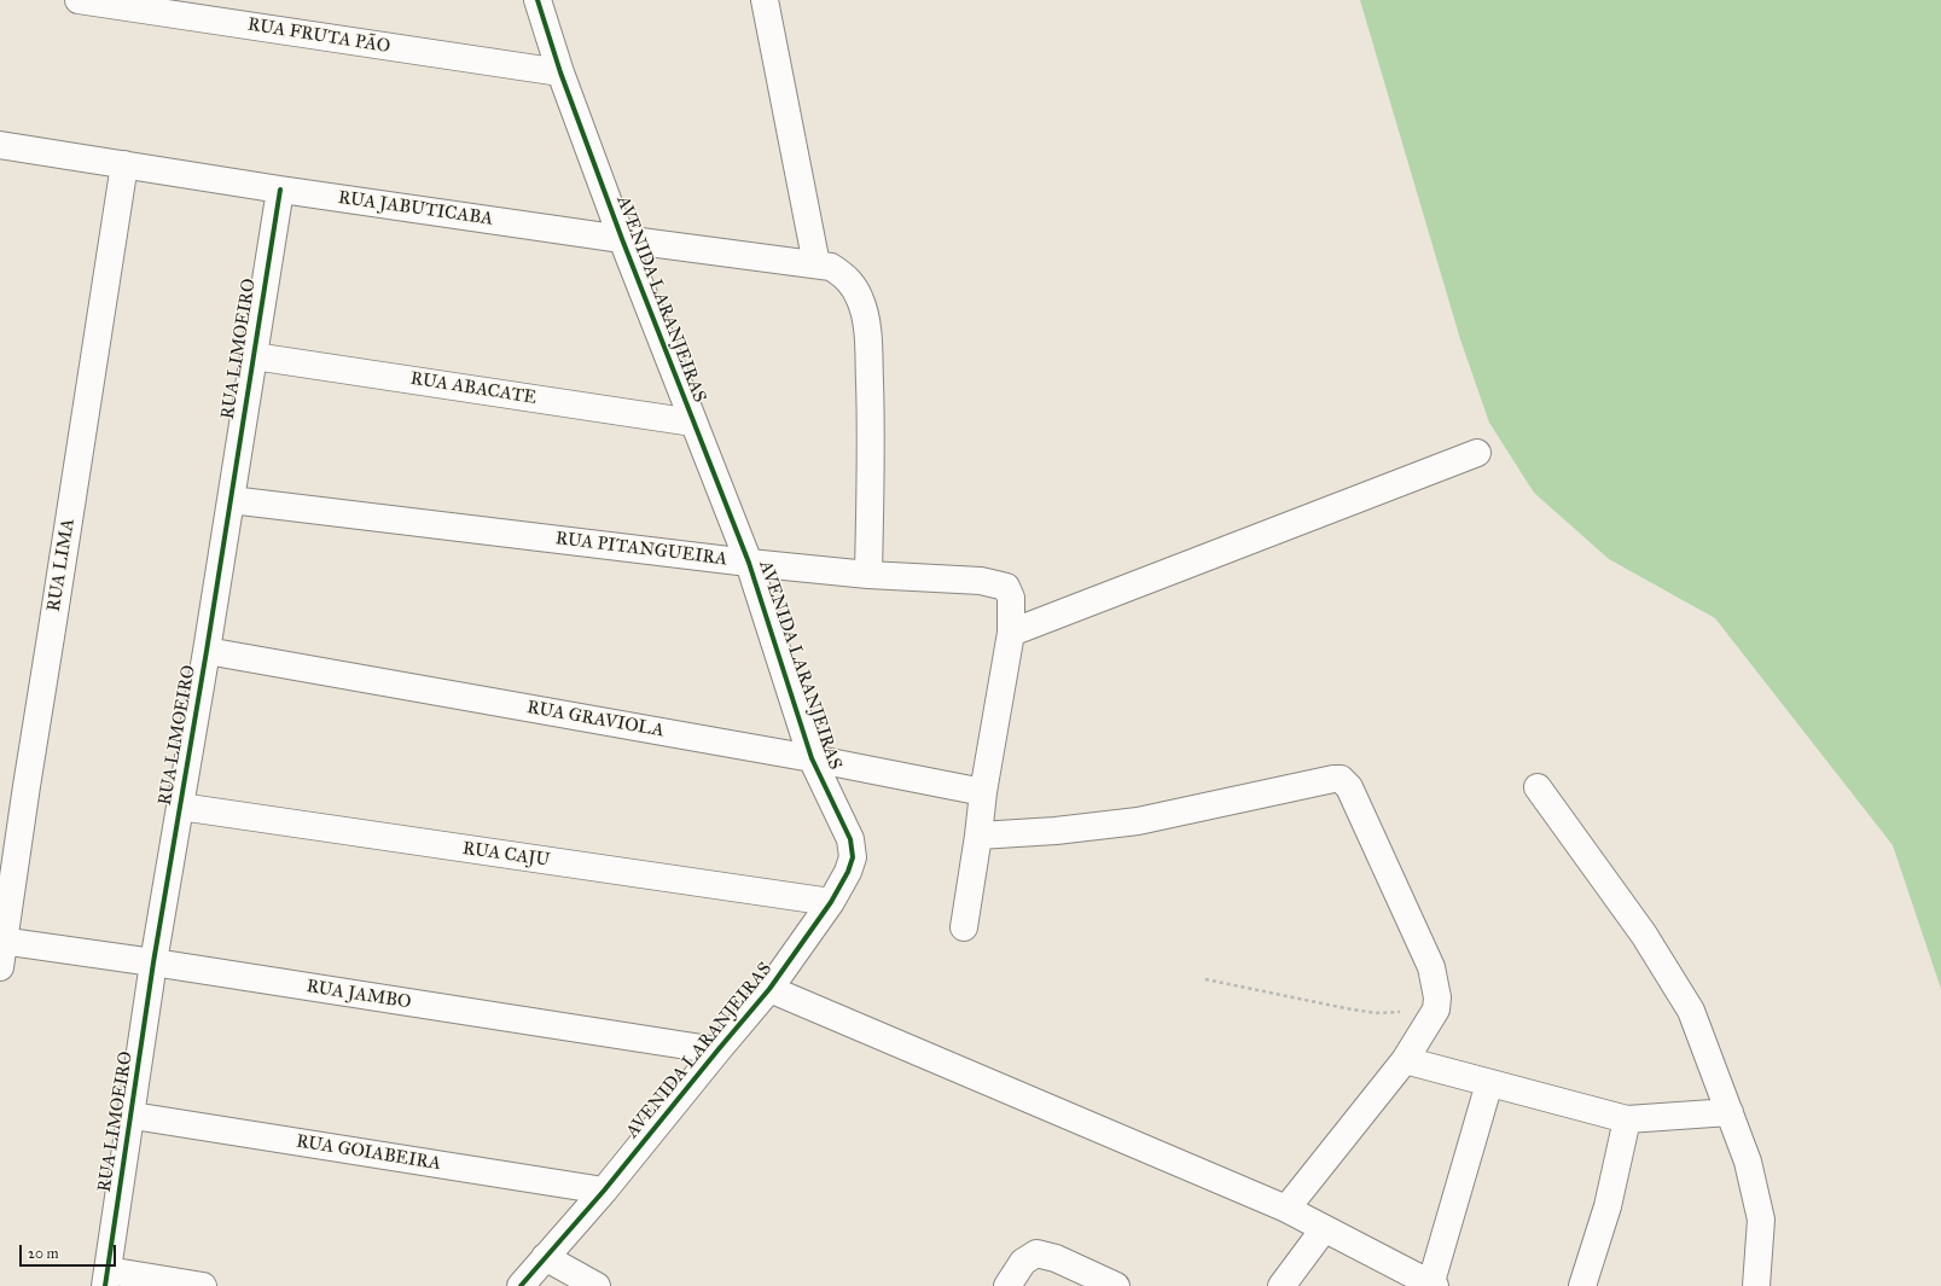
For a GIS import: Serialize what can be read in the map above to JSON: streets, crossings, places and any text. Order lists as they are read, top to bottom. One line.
{"streets":{"street":["RUA FRUTA PÃO","RUA JABUTICABA","AVENIDA LARANJEIRAS","RUA LIMOEIRO","RUA ABACATE","RUA PITANGUEIRA","RUA LIMA","RUA GRAVIOLA","RUA CAJU","RUA JAMBO","RUA GOIABEIRA"]},"crossings":[["RUA FRUTA PÃO","AVENIDA LARANJEIRAS"],["RUA JABUTICABA","AVENIDA LARANJEIRAS"],["RUA JABUTICABA","RUA LIMOEIRO"],["RUA JABUTICABA","RUA LIMA"],["AVENIDA LARANJEIRAS","RUA ABACATE"],["AVENIDA LARANJEIRAS","RUA PITANGUEIRA"],["AVENIDA LARANJEIRAS","RUA GRAVIOLA"],["AVENIDA LARANJEIRAS","RUA CAJU"],["AVENIDA LARANJEIRAS","RUA JAMBO"],["AVENIDA LARANJEIRAS","RUA GOIABEIRA"],["RUA LIMOEIRO","RUA ABACATE"],["RUA LIMOEIRO","RUA PITANGUEIRA"],["RUA LIMOEIRO","RUA GRAVIOLA"],["RUA LIMOEIRO","RUA CAJU"],["RUA LIMOEIRO","RUA JAMBO"],["RUA LIMOEIRO","RUA GOIABEIRA"],["RUA PITANGUEIRA","RUA GRAVIOLA"],["RUA LIMA","RUA JAMBO"]],"scale_bar":"20 m"}
